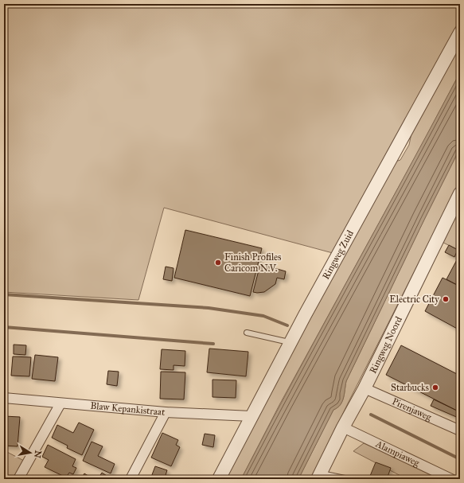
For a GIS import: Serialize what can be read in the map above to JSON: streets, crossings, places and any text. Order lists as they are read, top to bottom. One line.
{"streets":{"street":["Ringweg Zuid","Ringweg Noord","Blaw Kepankistraat","Pirenjaweg","Alampiaweg"]},"crossings":[["Ringweg Zuid","Blaw Kepankistraat"],["Ringweg Noord","Pirenjaweg"],["Ringweg Noord","Alampiaweg"]],"places":["Finish Profiles Caricom N.V.","Electric City","Starbucks"],"north":"right"}
